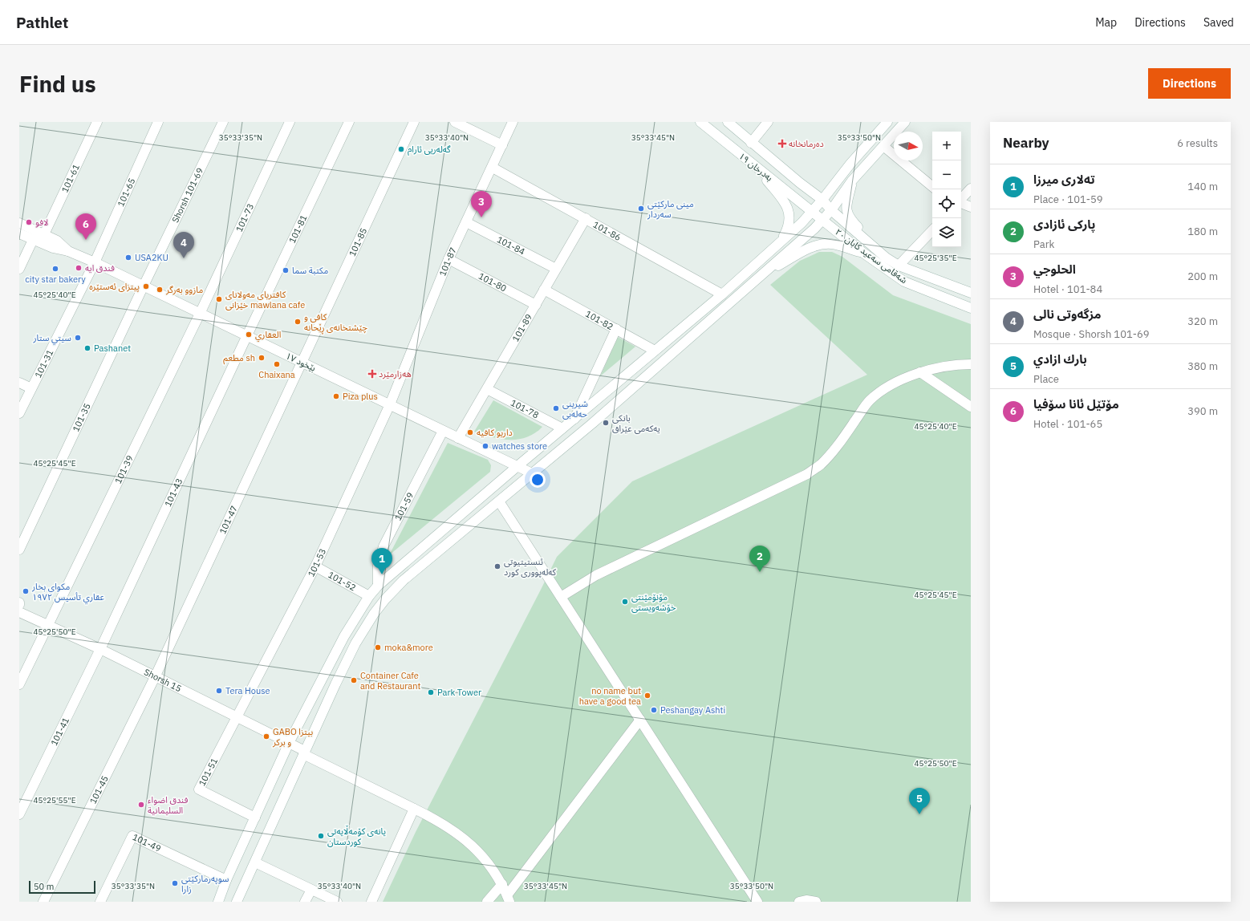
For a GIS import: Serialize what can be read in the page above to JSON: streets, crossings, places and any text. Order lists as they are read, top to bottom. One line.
{"streets":{"street":["بەدرخان ١٩","101-61","101-65","Shorsh 101-69","101-73","101-81","101-86","101-85","101-84","شەقامی سەعید کابان ٢٠","101-87","101-80","101-82","101-89","بێخود ١٧","101-31","101-78","101-35","101-39","101-43","101-59","101-47","101-53","101-52","Shorsh 15","101-41","101-51","101-45","101-49"]},"crossings":[["بەدرخان ١٩","شەقامی سەعید کابان ٢٠"],["101-65","بێخود ١٧"],["101-65","101-31"],["Shorsh 101-69","بێخود ١٧"],["Shorsh 101-69","101-35"],["101-73","بێخود ١٧"],["101-73","101-39"],["101-81","بێخود ١٧"],["101-81","101-43"],["101-86","101-87"],["101-86","101-89"],["101-85","بێخود ١٧"],["101-85","101-47"],["101-84","101-87"],["101-84","101-89"],["101-87","101-80"],["101-87","بێخود ١٧"],["101-87","101-53"],["101-80","101-89"],["101-82","101-89"],["101-89","بێخود ١٧"],["101-89","101-78"],["بێخود ١٧","101-31"],["بێخود ١٧","101-35"],["بێخود ١٧","101-39"],["بێخود ١٧","101-43"],["بێخود ١٧","101-59"],["بێخود ١٧","101-47"],["بێخود ١٧","101-53"],["101-39","Shorsh 15"],["101-43","Shorsh 15"],["101-43","101-41"],["101-47","Shorsh 15"],["101-47","101-45"],["101-53","101-52"],["101-53","Shorsh 15"],["101-53","101-51"],["Shorsh 15","101-41"],["Shorsh 15","101-51"],["Shorsh 15","101-45"]],"places":{"health":["دەرمانخانە","هەزارمێرد"],"other":["گەلەریی ئارام","مینی مارکێتی سەردار","لافو","USA2KU","فندق ايه","city star bakery","مكتبة سما","پیتزای ئەستێرە","مازوو بەرگر","کافتریای مەولانای خێزانی mawlana cafe","کافی و چێشتخانەی ڕێحانە","العقاري","سيتي ستار","Pashanet","مطعم sh","Chaixana","Piza plus","شیرینی حەلەبی","بانکی یەکەمی عێراق","داریو کافیە","watches store","ئنستیتیوتی کەلەپووری کورد","مكواي بخار عقاري تأسيس ١٩٧٢","مۆنۆمێنتی خۆشەویستی","moka&more","Container Cafe and Restaurant","Tera House","Park Tower","no name but have a good tea","Peshangay Ashti","GABO بيتزا و بركر","فندق اضواء السليمانية","یانەی کۆمەڵایەتی کوردستان","سوپەرمارکێتی زارا"]},"scale_bar":"50 m","north":"right","page":{"header":"Pathlet","nav":["Map","Directions","Saved"],"buttons":"Directions","title":"Find us","heading":["Nearby","6 results"],"map_buttons":["+","−"],"list":[{"mark":"1","name":"تەلاری میرزا","note":"Place · 101-59","value":"140 m"},{"mark":"2","name":"پارکی ئازادی","note":"Park","value":"180 m"},{"mark":"3","name":"الحلوجي","note":"Hotel · 101-84","value":"200 m"},{"mark":"4","name":"مزگەوتی نالی","note":"Mosque · Shorsh 101-69","value":"320 m"},{"mark":"5","name":"بارك ازادي","note":"Place","value":"380 m"},{"mark":"6","name":"مۆتێل ئانا سۆفیا","note":"Hotel · 101-65","value":"390 m"}],"pins":["3","6","4","2","1","5"],"scale":"50 m"},"coordinates":["35°33'35\"N","35°33'40\"N","35°33'45\"N","35°33'50\"N","45°25'35\"E","45°25'40\"E","45°25'45\"E","45°25'50\"E","45°25'55\"E"]}
